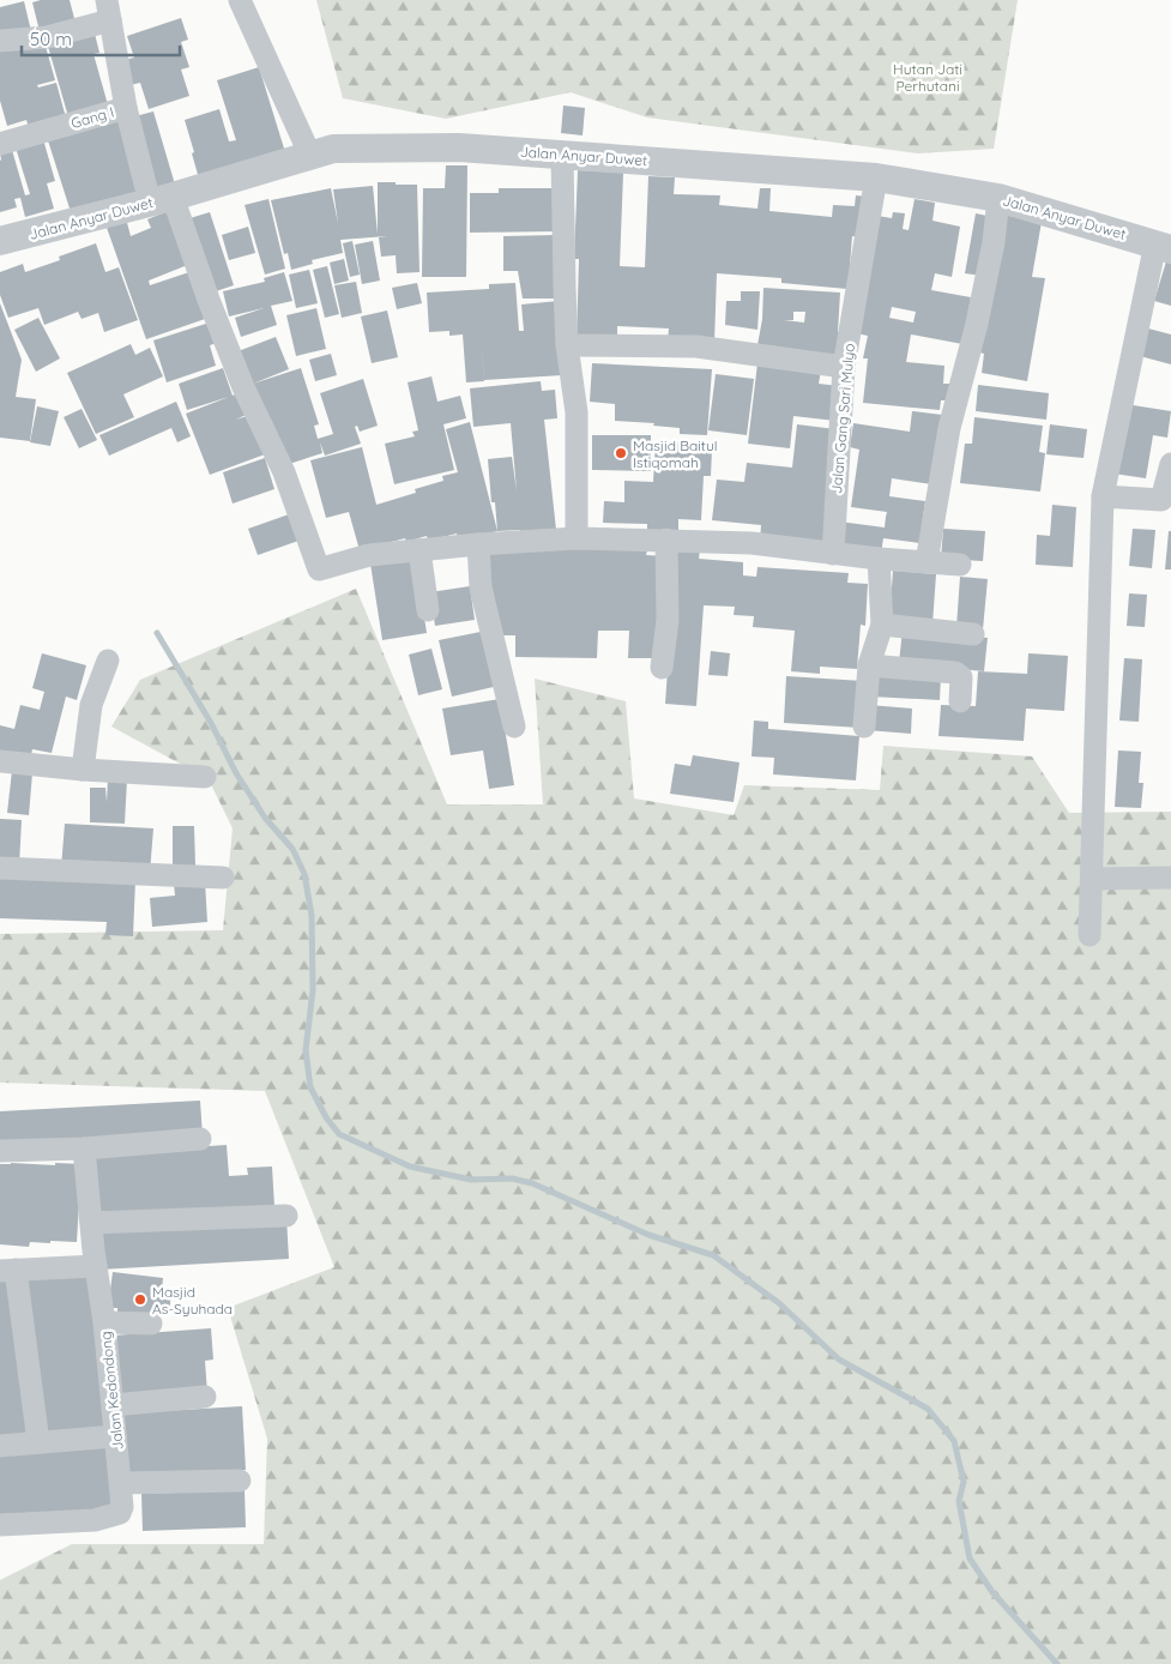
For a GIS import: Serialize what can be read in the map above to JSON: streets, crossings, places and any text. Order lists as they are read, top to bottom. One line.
{"streets":{"street":["Gang I","Jalan Anyar Duwet","Jalan Gang Sari Mulyo","Jalan Kedondong"]},"crossings":[["Gang I","Jalan Anyar Duwet"],["Jalan Anyar Duwet","Jalan Gang Sari Mulyo"]],"parks":["Hutan Jati Perhutani"],"places":["Masjid Baitul Istiqomah","Masjid As-Syuhada"],"scale_bar":"50 m"}
